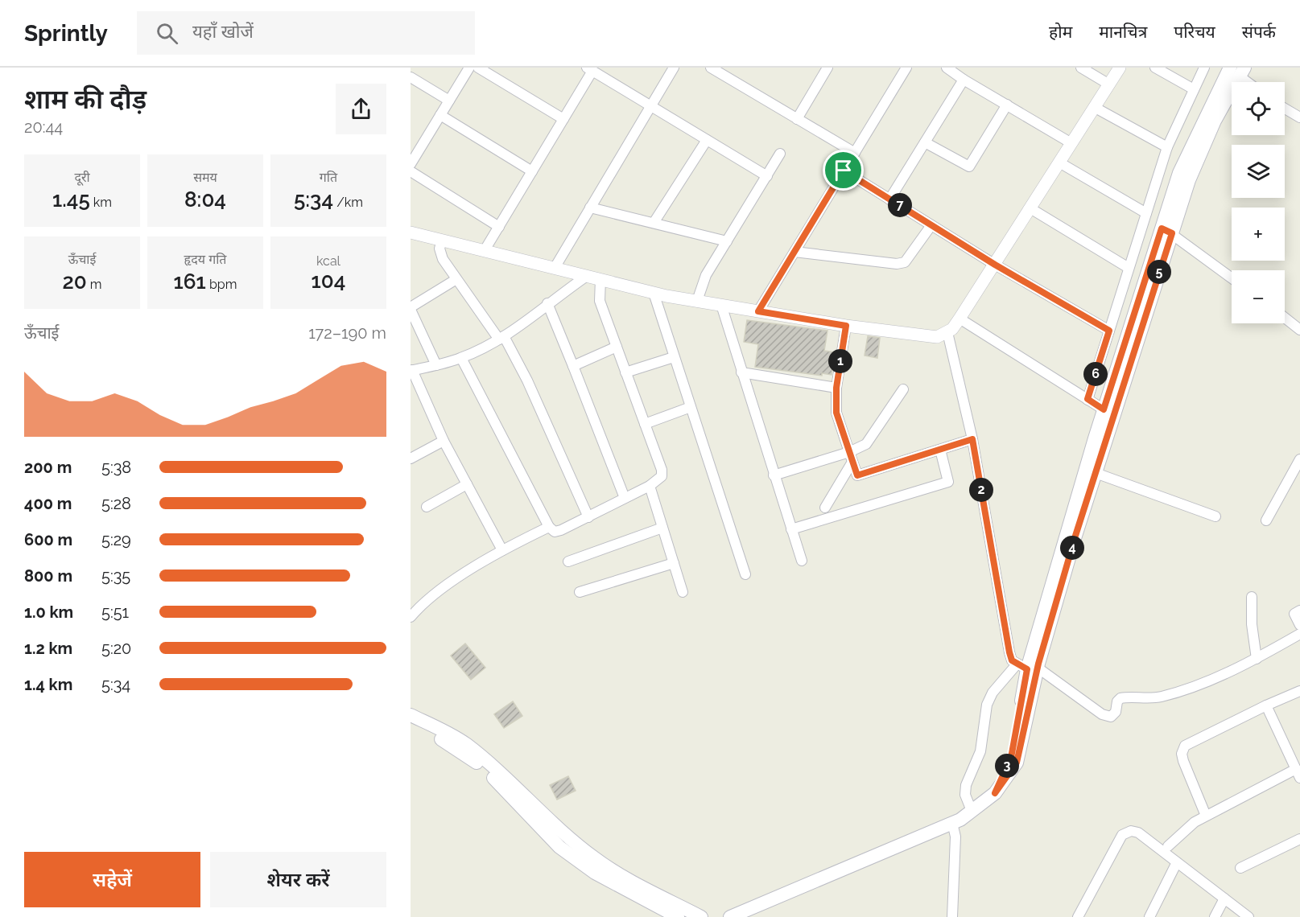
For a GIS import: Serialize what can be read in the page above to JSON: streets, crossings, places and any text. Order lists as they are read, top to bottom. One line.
{"page":{"header":"Sprintly","search":"यहाँ खोजें","nav":["होम","मानचित्र","परिचय","संपर्क"],"heading":["शाम की दौड़","20:44"],"map_buttons":["+","−"],"stats":[["दूरी","1.45 km"],["समय","8:04"],["गति","5:34 /km"],["ऊँचाई","20 m"],["हृदय गति","161 bpm"],["kcal","104"]],"pins":["7","5","1","6","2","4","3"],"chart":["ऊँचाई","172–190 m"],"list":[{"name":"200 m","note":"5:38"},{"name":"400 m","note":"5:28"},{"name":"600 m","note":"5:29"},{"name":"800 m","note":"5:35"},{"name":"1.0 km","note":"5:51"},{"name":"1.2 km","note":"5:20"},{"name":"1.4 km","note":"5:34"}],"buttons":["सहेजें","शेयर करें"]}}
